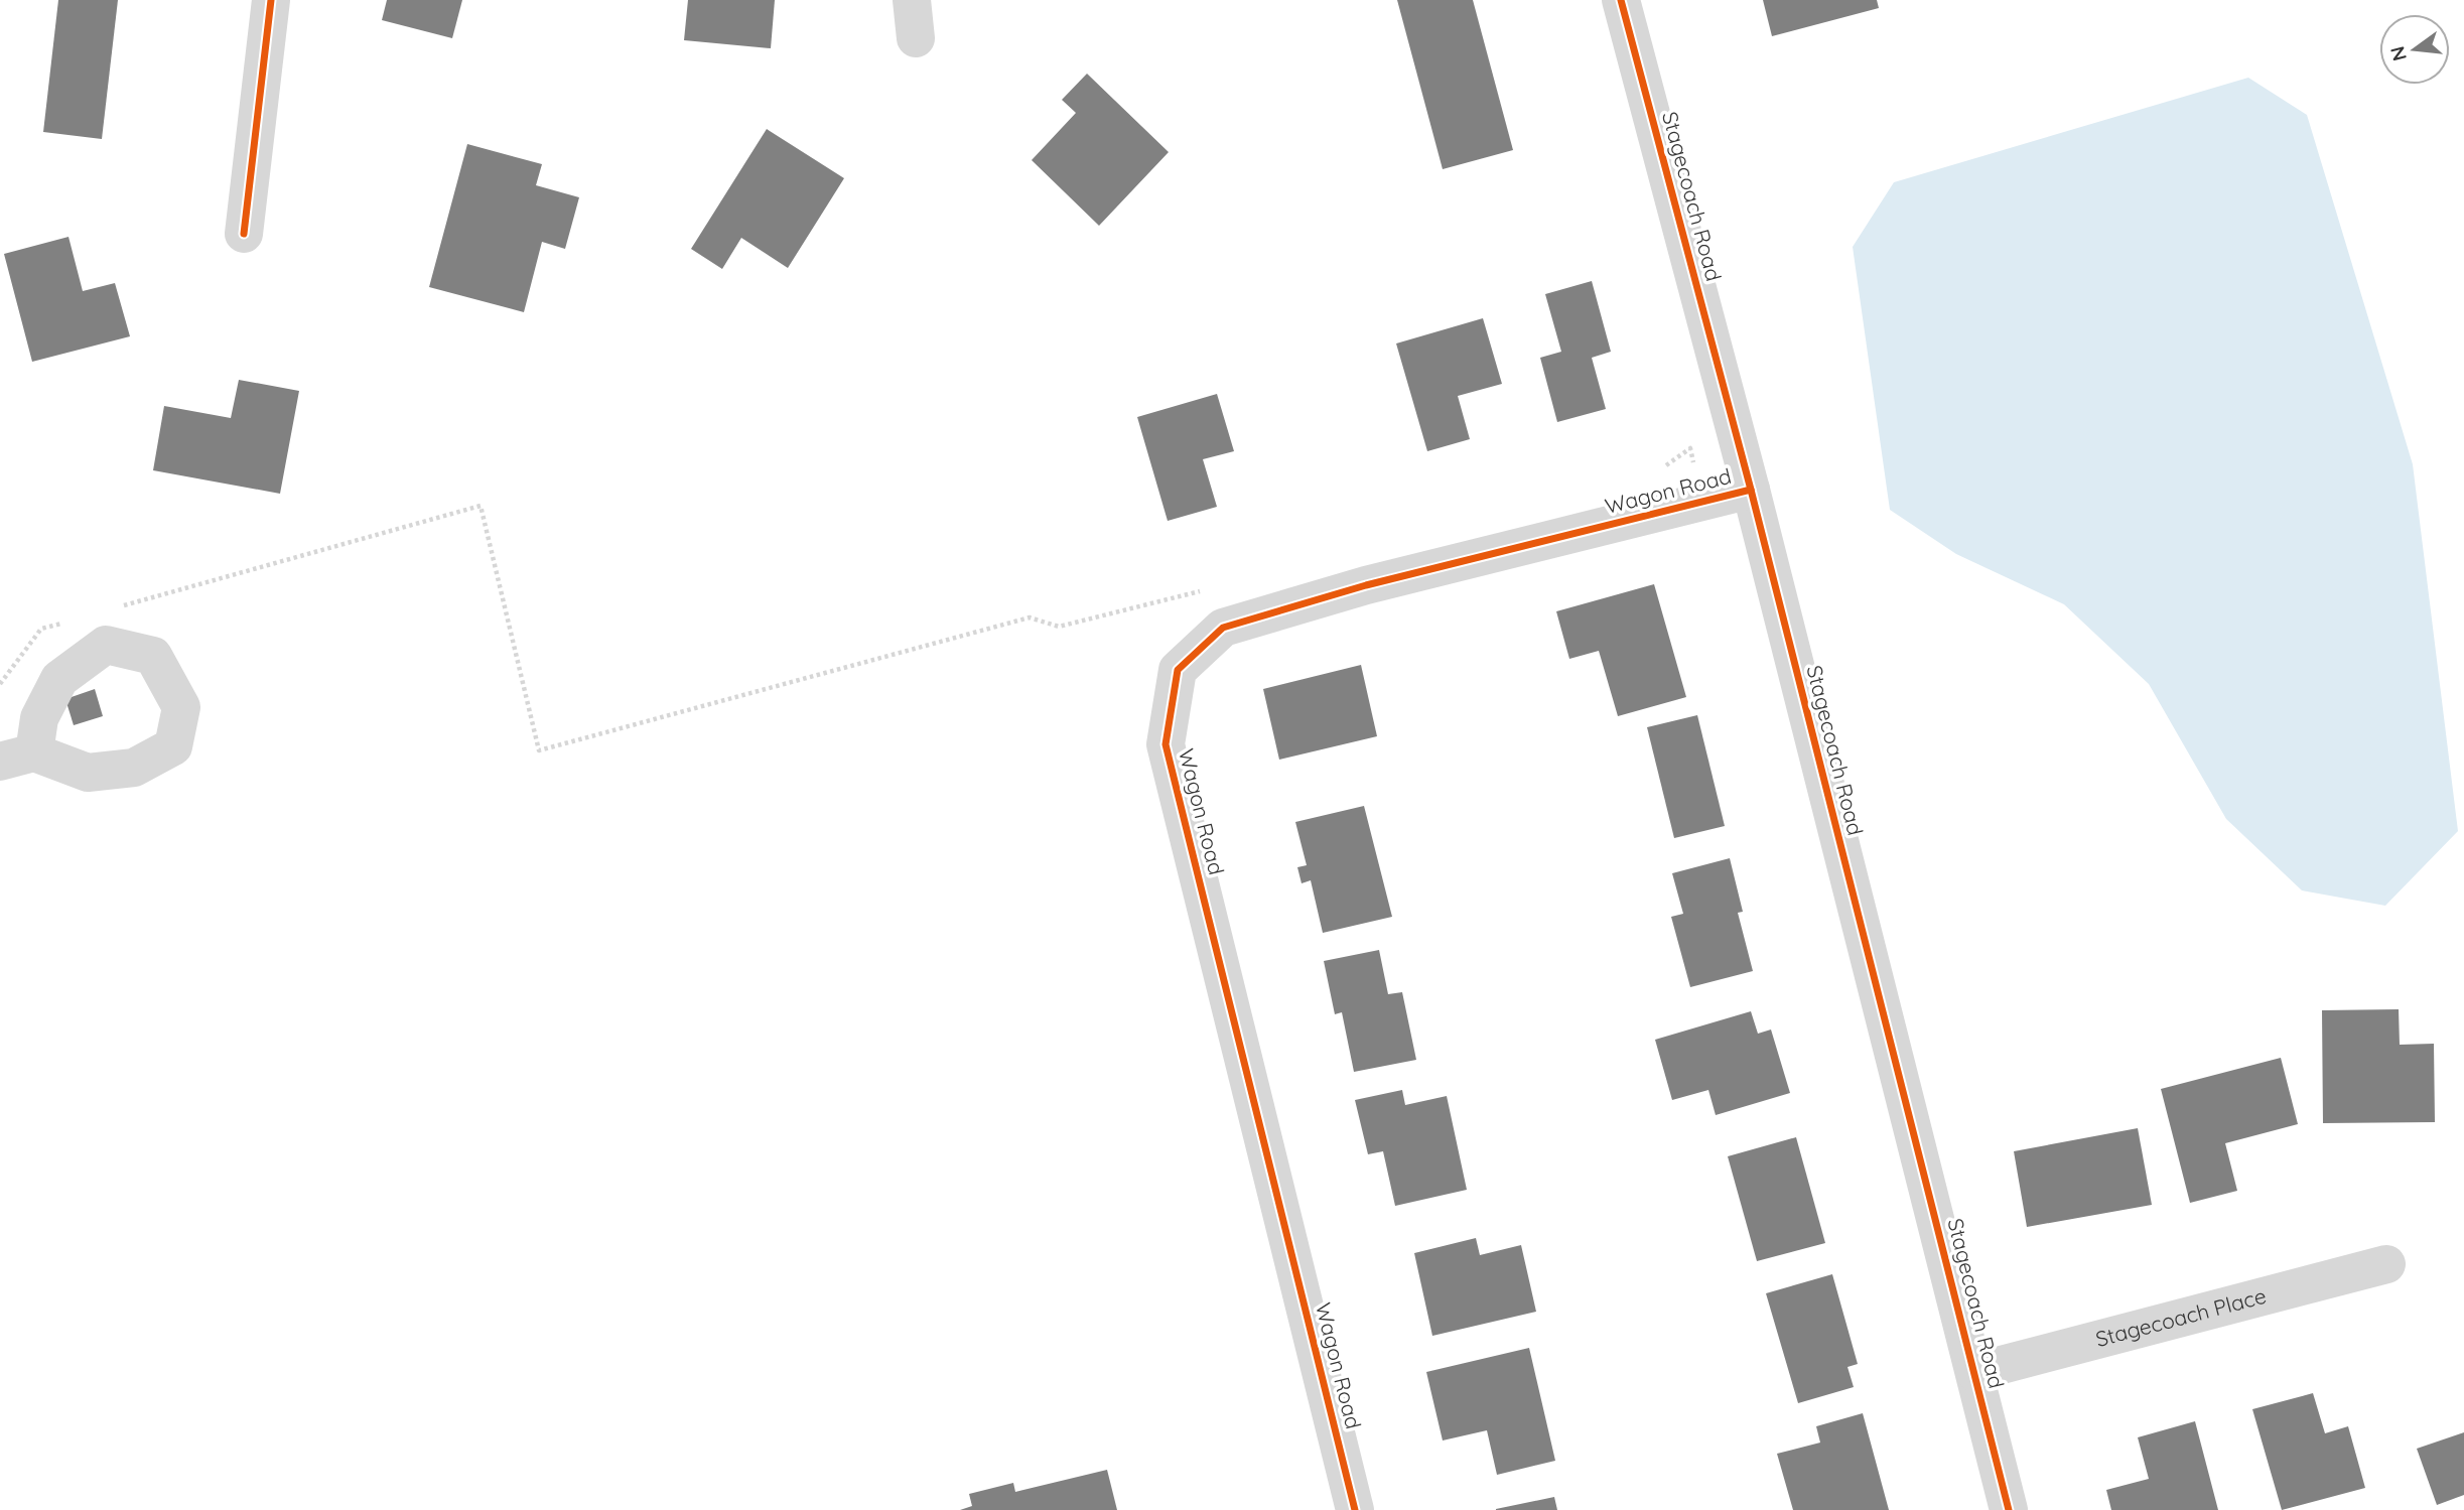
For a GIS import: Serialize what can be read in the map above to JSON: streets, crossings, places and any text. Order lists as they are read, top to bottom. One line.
{"streets":{"street":["Stagecoach Road","Wagon Road","Stagecoach Place"]},"crossings":[["Stagecoach Road","Wagon Road"],["Stagecoach Road","Stagecoach Place"]],"north":"left"}
